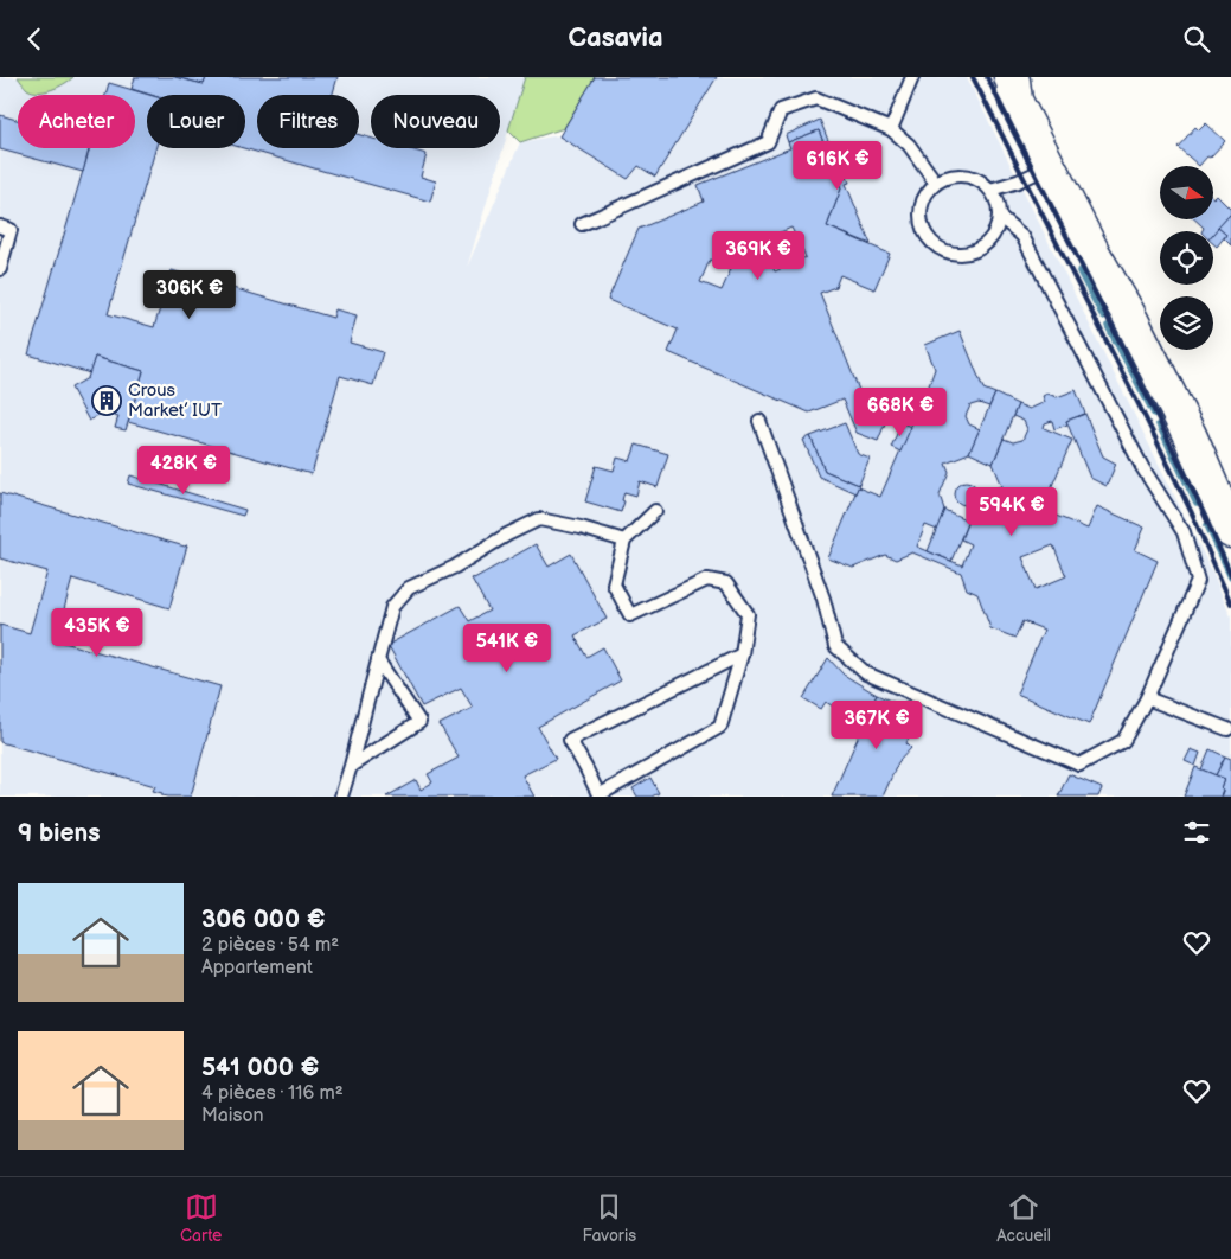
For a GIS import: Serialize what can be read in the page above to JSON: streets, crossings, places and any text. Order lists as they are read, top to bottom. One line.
{"places":{"building":["Crous Market’ IUT"]},"north":"right","page":{"header":"Casavia","chip":["Acheter","Louer","Filtres","Nouveau"],"price":["616K €","369K €","306K €","668K €","428K €","594K €","435K €","541K €","367K €"],"heading":"9 biens","list":[{"name":"306 000 €","note":"2 pièces · 54 m² · Appartement"},{"name":"541 000 €","note":"4 pièces · 116 m² · Maison"}],"tabs":["Carte","Favoris","Accueil"]}}
